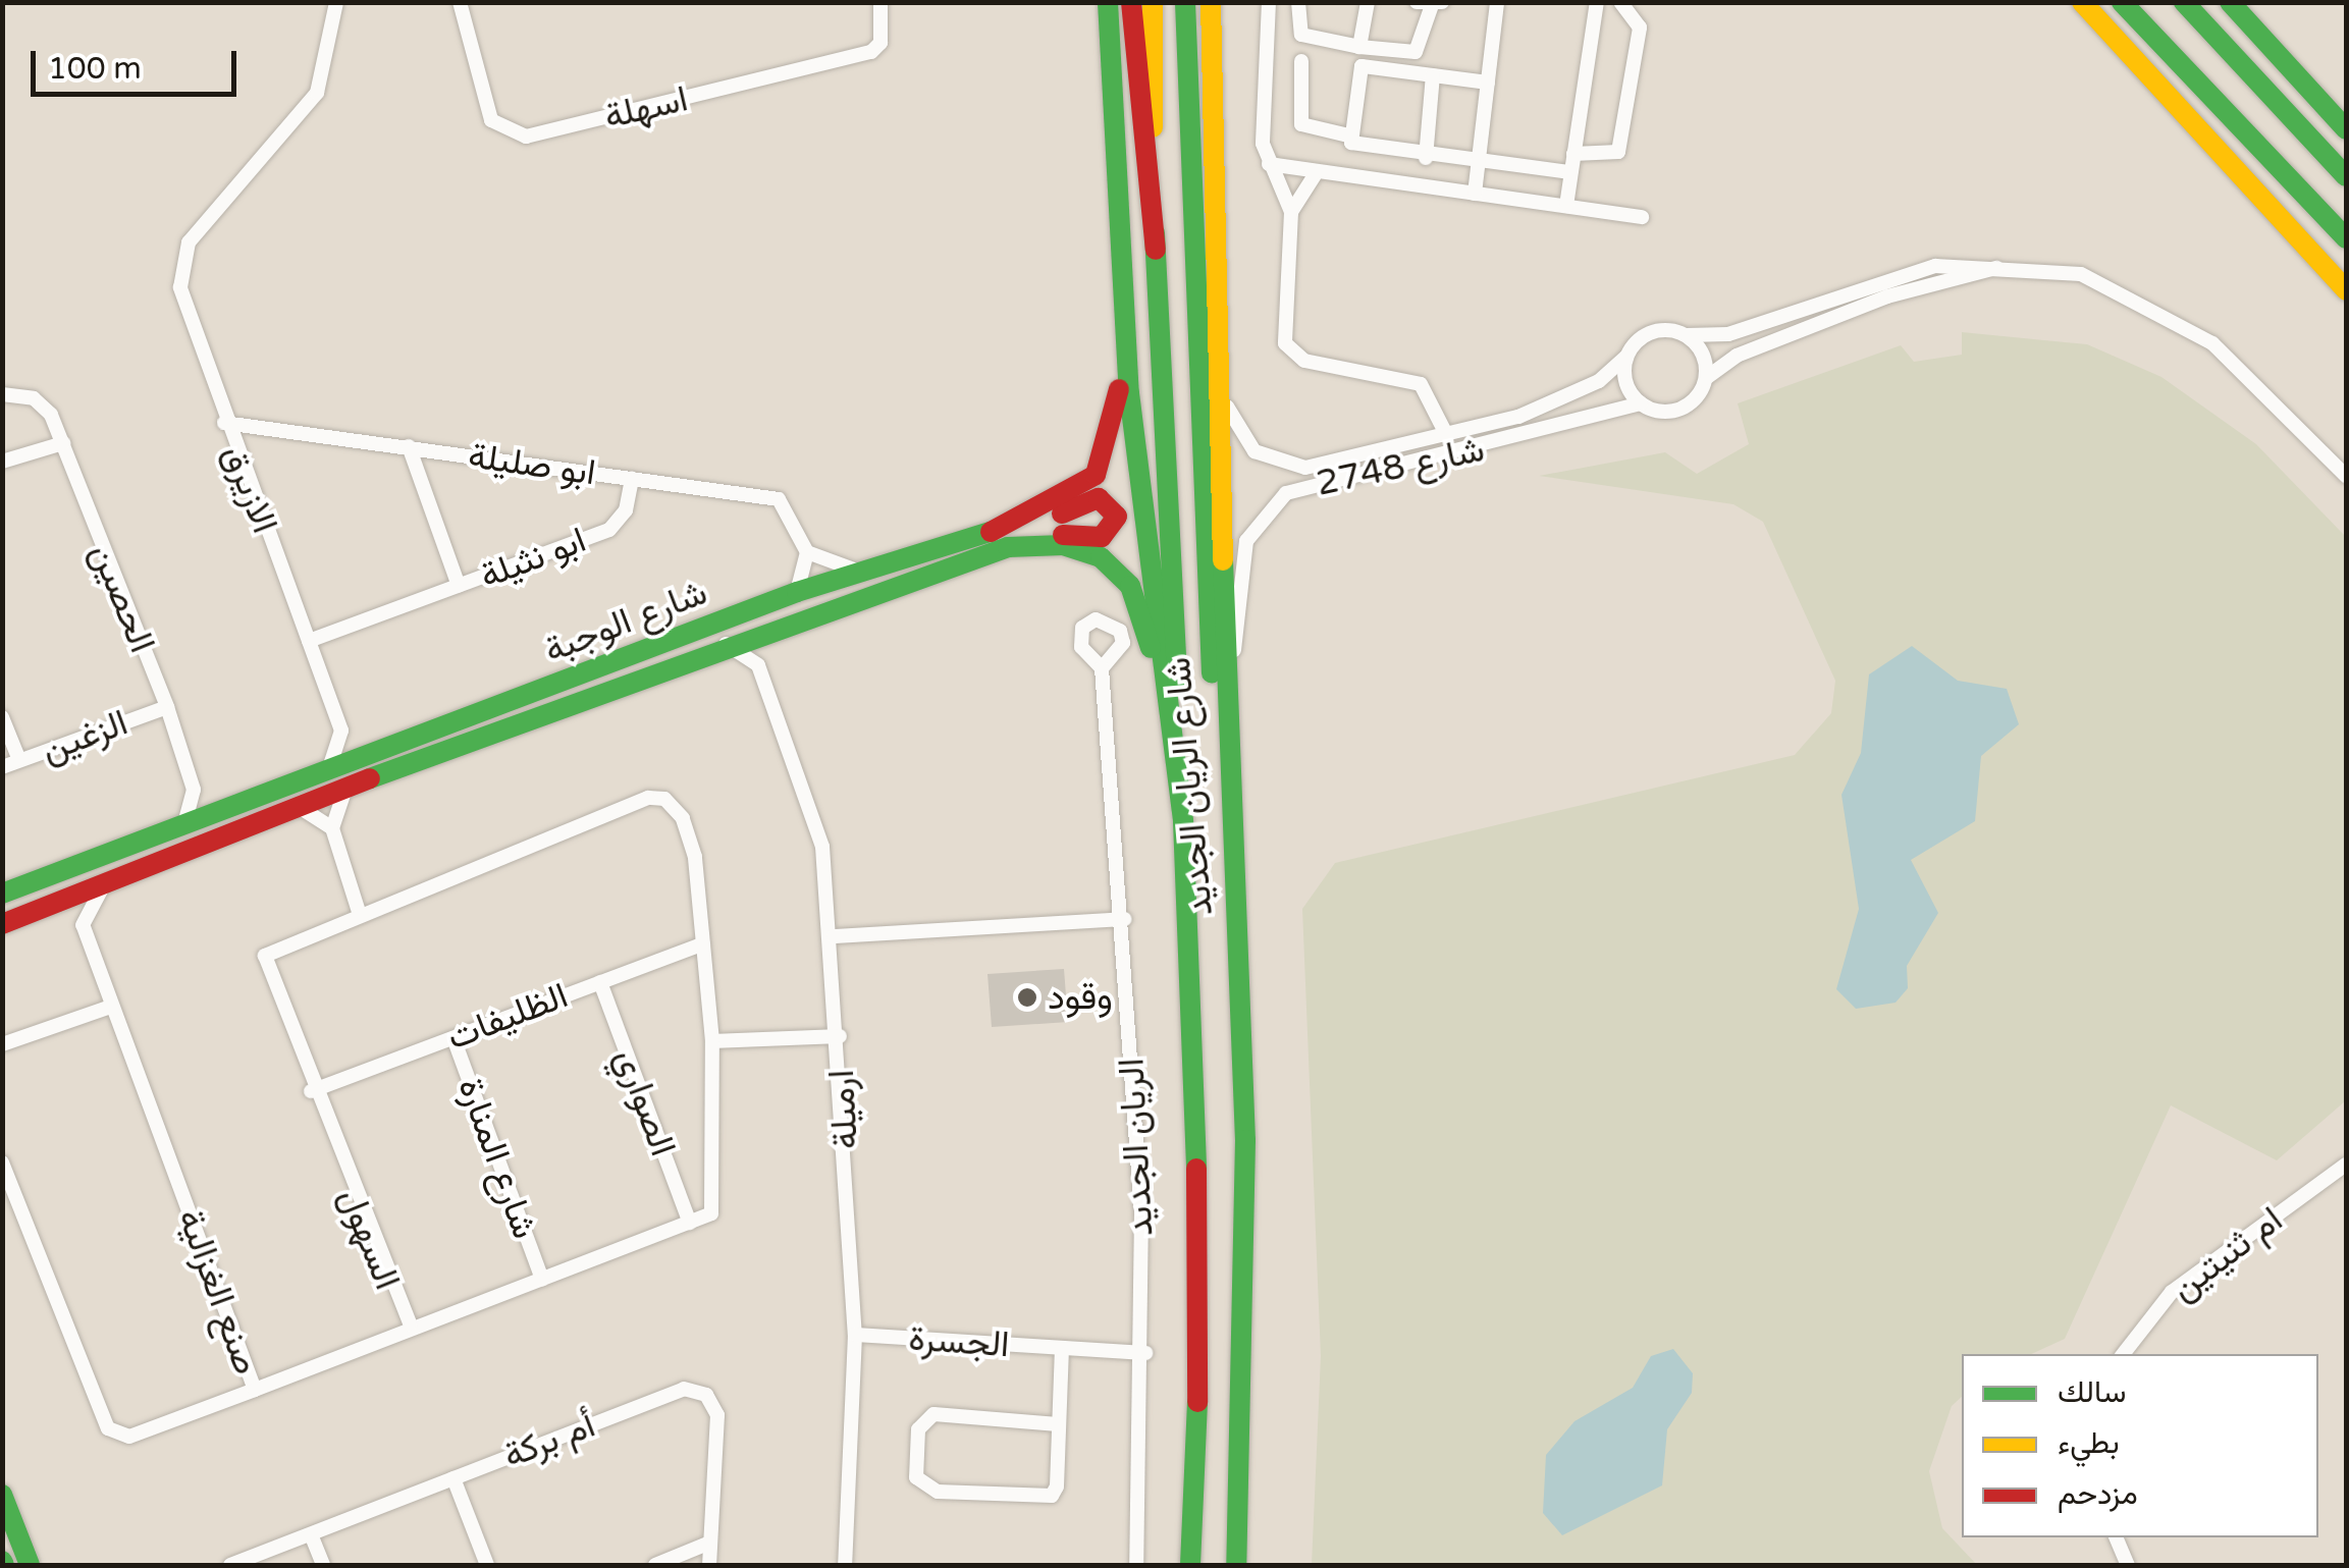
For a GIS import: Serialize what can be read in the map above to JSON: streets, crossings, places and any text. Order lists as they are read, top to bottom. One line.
{"streets":{"main road":["شارع الوجبة","شارع الريان الجديد"],"street":["اسهلة","ابو صليلة","شارع 2748","الازيرق","ابو نثيلة","الحصين","الزغين","الظليفات","الصواري","ارميلة","الريان الجديد","شارع المنارة","السهول","ام ثنيتين","صنع الغزالية","الجسرة","أم بركة"]},"crossings":[["ابو صليلة","الازيرق"],["ابو صليلة","ابو نثيلة"],["الازيرق","ابو نثيلة"],["الحصين","شارع الوجبة"],["الحصين","الزغين"],["الظليفات","الصواري"],["الظليفات","شارع المنارة"],["الظليفات","السهول"],["الصواري","السهول"],["ارميلة","الجسرة"],["الريان الجديد","الجسرة"],["شارع المنارة","السهول"]],"places":["وقود"],"legend":["سالك","بطيء","مزدحم"],"scale_bar":"100 m"}
